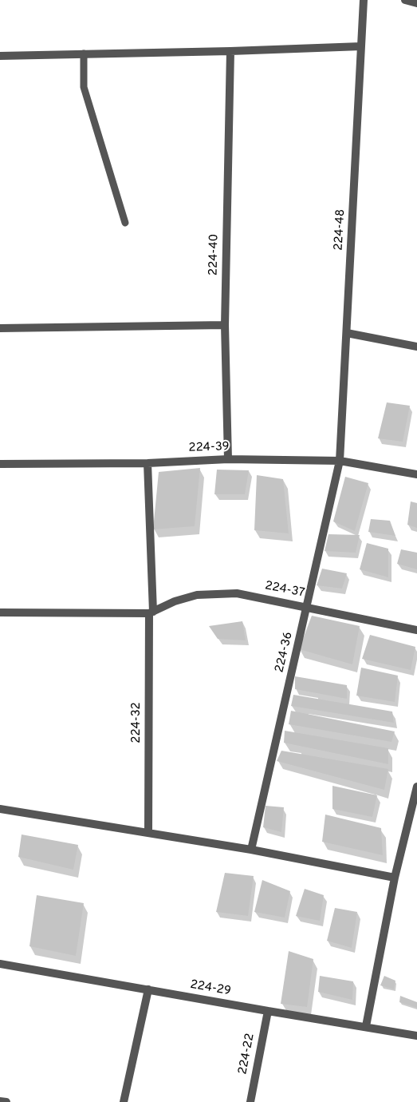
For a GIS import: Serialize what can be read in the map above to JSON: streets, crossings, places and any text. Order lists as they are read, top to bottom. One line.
{"streets":{"street":["224-48","224-40","224-39","224-37","224-36","224-32","224-29","224-22"]},"crossings":[["224-48","224-39"],["224-48","224-36"],["224-40","224-39"],["224-39","224-36"],["224-39","224-32"],["224-37","224-36"],["224-37","224-32"],["224-29","224-22"]]}
